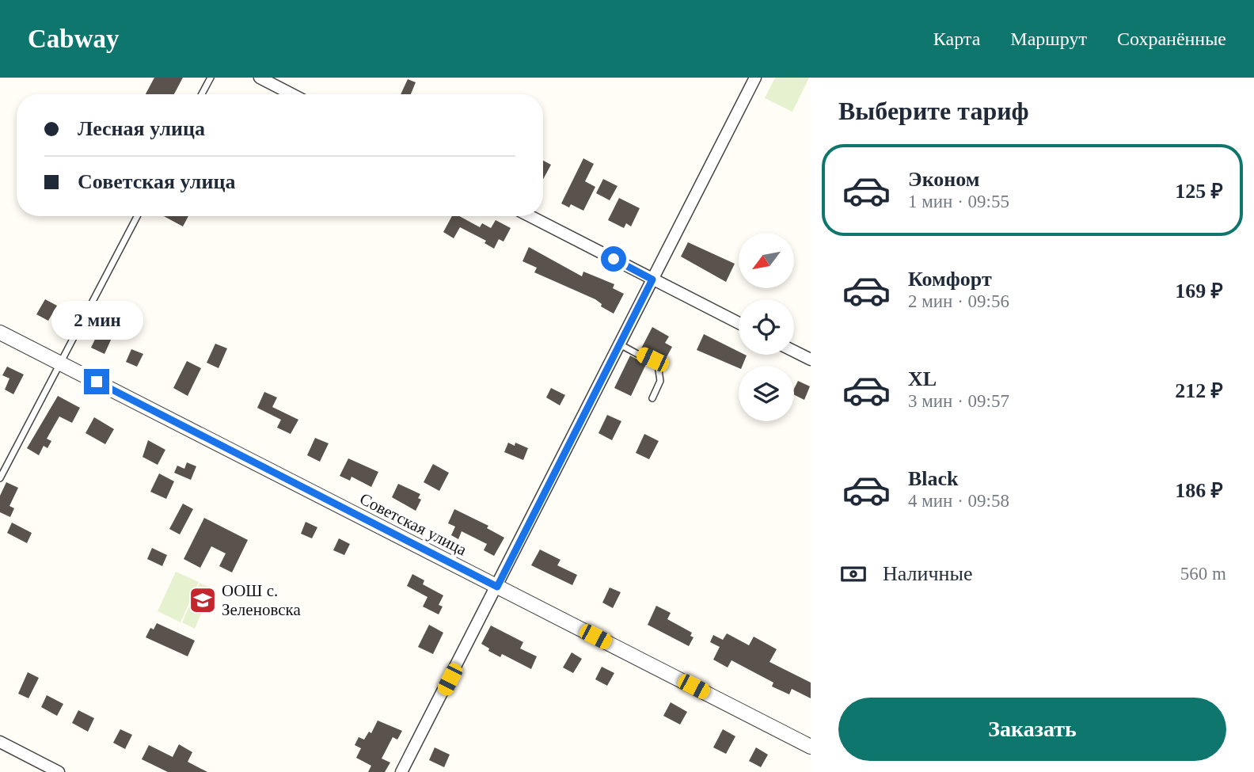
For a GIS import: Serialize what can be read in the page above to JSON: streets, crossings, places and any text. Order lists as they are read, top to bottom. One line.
{"streets":{"street":["Советская улица"]},"places":{"school or university":["ООШ с. Зеленовска"]},"north":"bottom left","page":{"header":"Cabway","nav":["Карта","Маршрут","Сохранённые"],"heading":"Выберите тариф","banner":["Лесная улица","Советская улица"],"list":[{"name":"Эконом","note":"1 мин · 09:55","value":"125 ₽"},{"name":"Комфорт","note":"2 мин · 09:56","value":"169 ₽"},{"name":"XL","note":"3 мин · 09:57","value":"212 ₽"},{"name":"Black","note":"4 мин · 09:58","value":"186 ₽"}],"bubble":"2 мин","pay":["Наличные","560 m"],"buttons":"Заказать"}}
